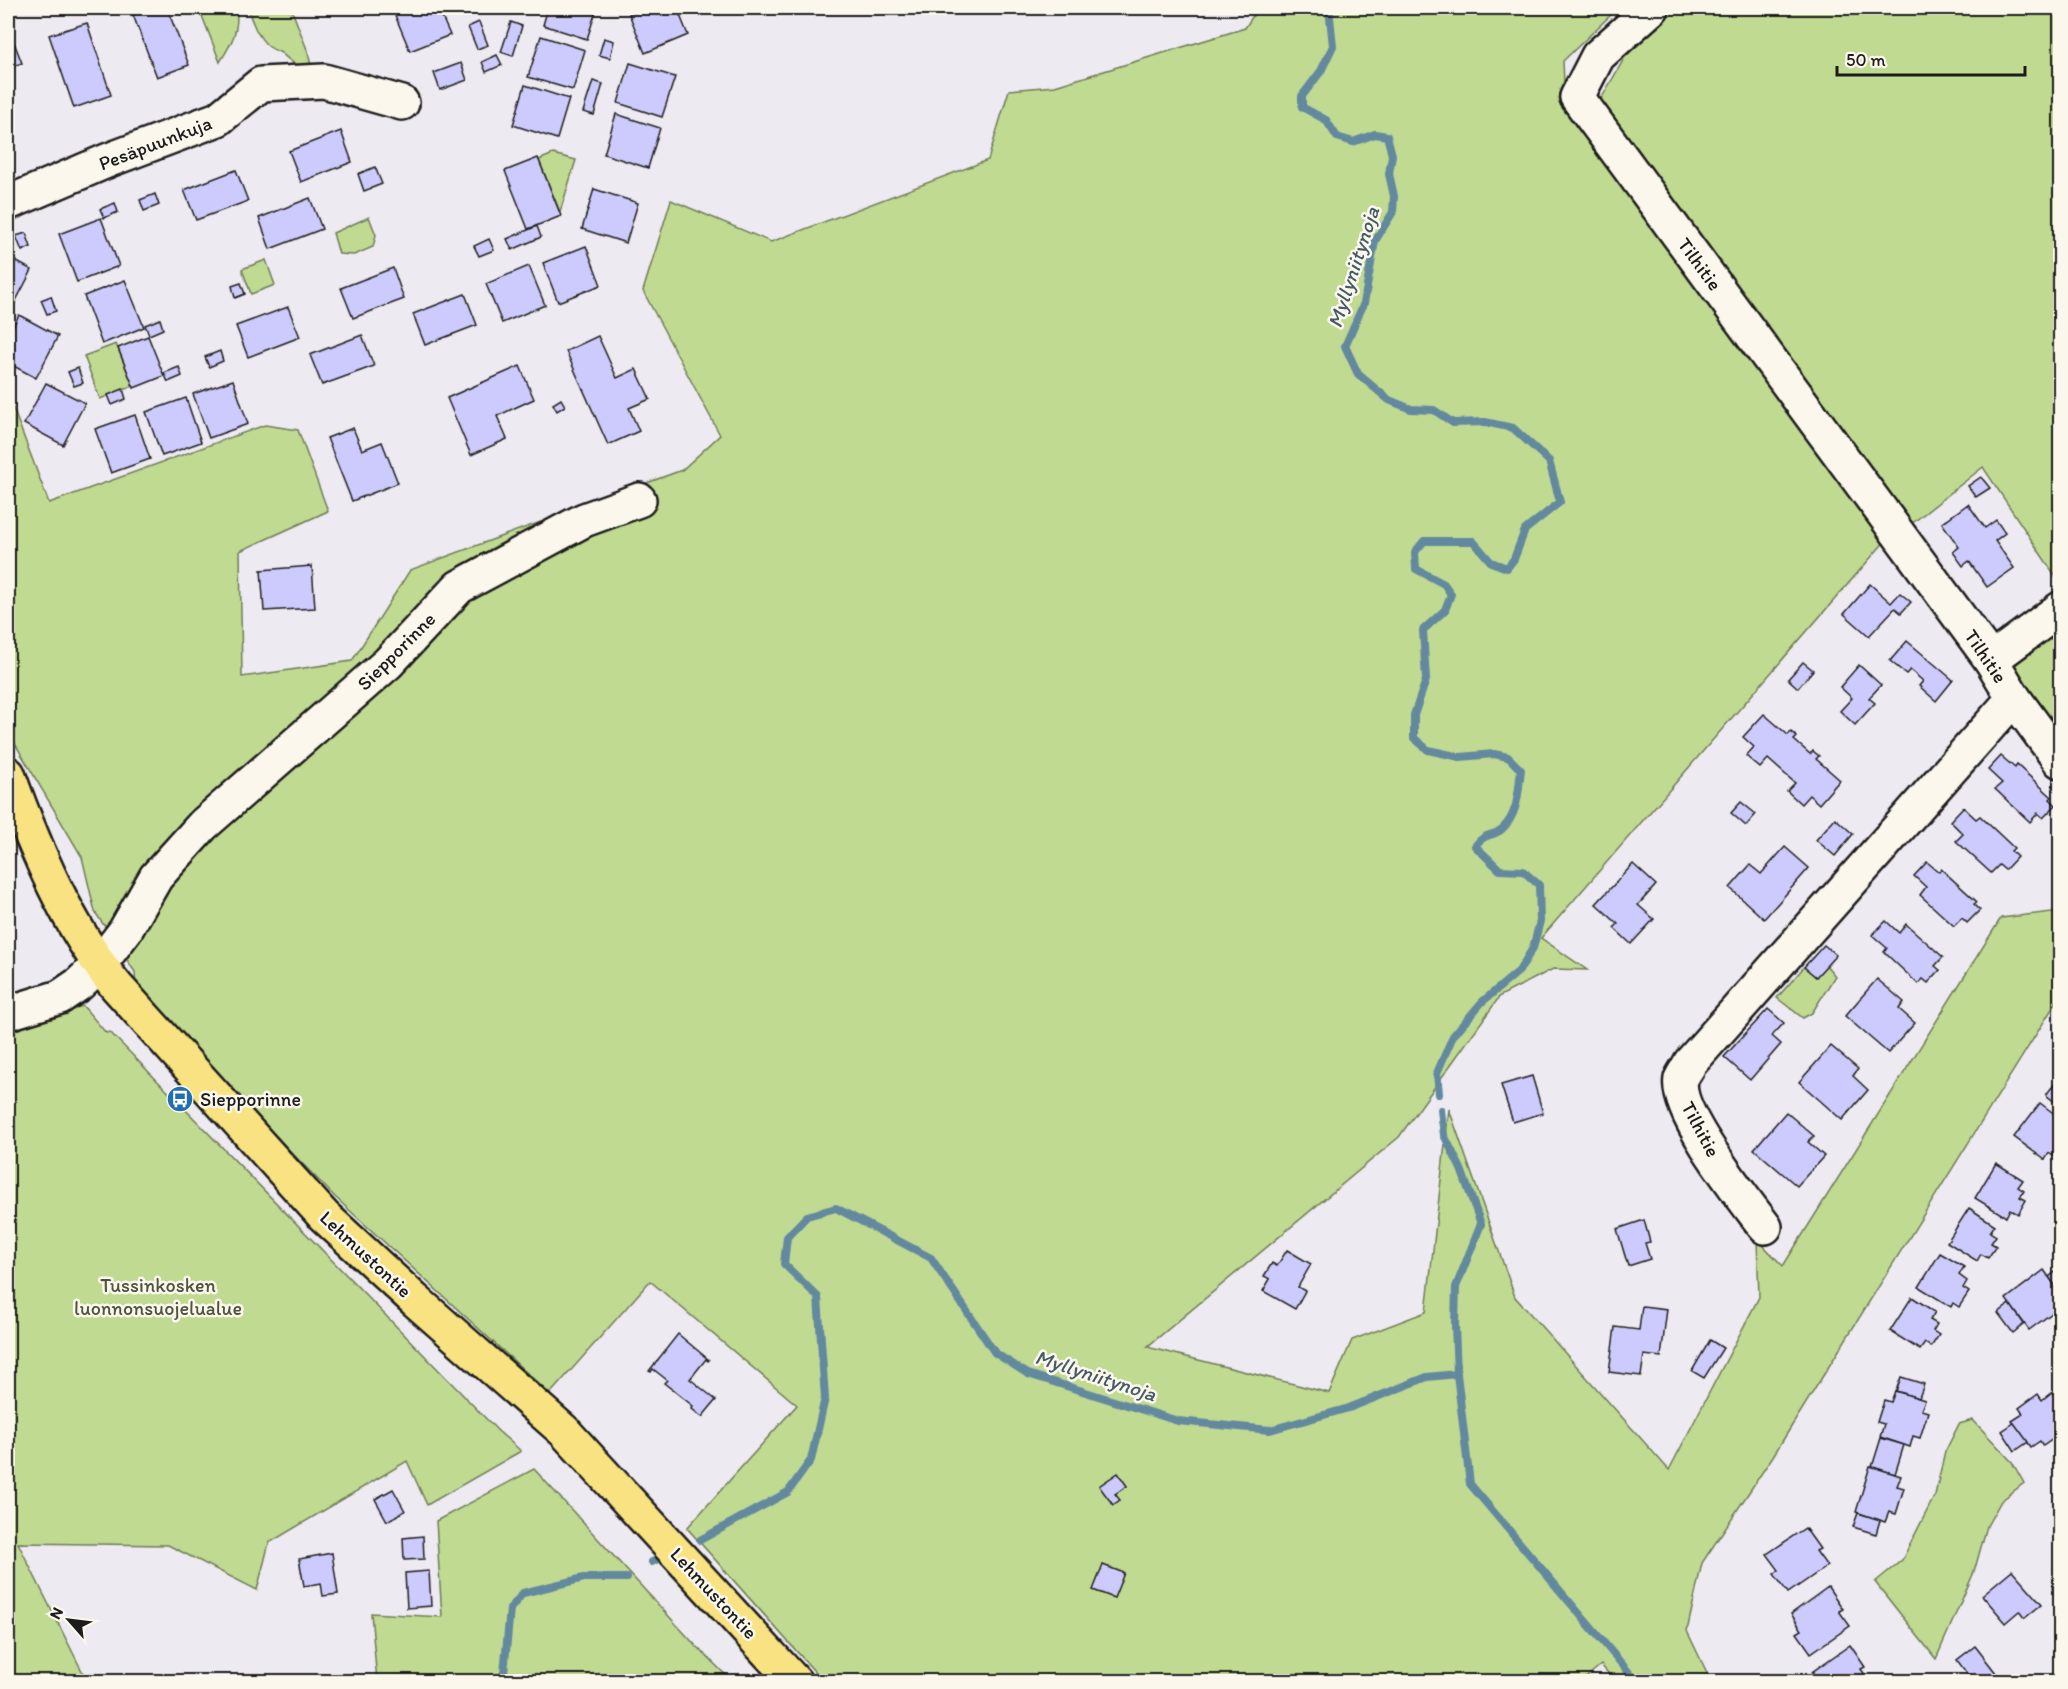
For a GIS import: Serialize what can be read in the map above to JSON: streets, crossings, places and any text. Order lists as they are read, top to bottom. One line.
{"streets":{"main road":["Lehmustontie"],"street":["Pesäpuunkuja","Tilhitie","Siepporinne"]},"crossings":[["Siepporinne","Lehmustontie"]],"water":["Myllyniitynoja"],"parks":["Tussinkosken luonnonsuojelualue"],"places":{"bus stop":["Siepporinne"]},"scale_bar":"50 m","north":"top left"}
